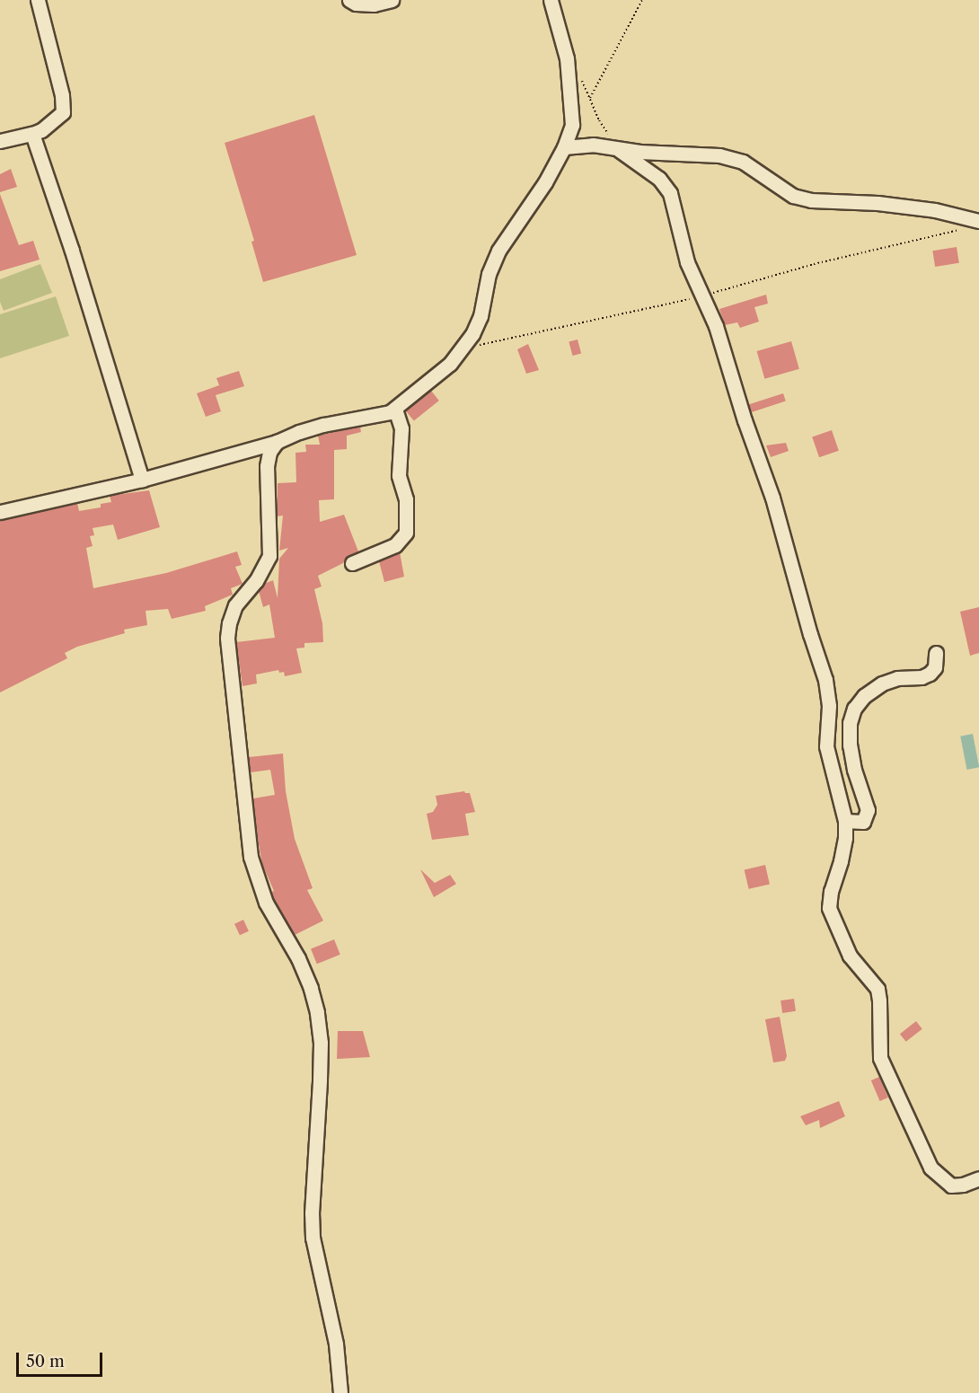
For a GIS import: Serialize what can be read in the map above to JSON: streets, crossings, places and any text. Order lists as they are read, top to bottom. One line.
{"scale_bar":"50 m"}
